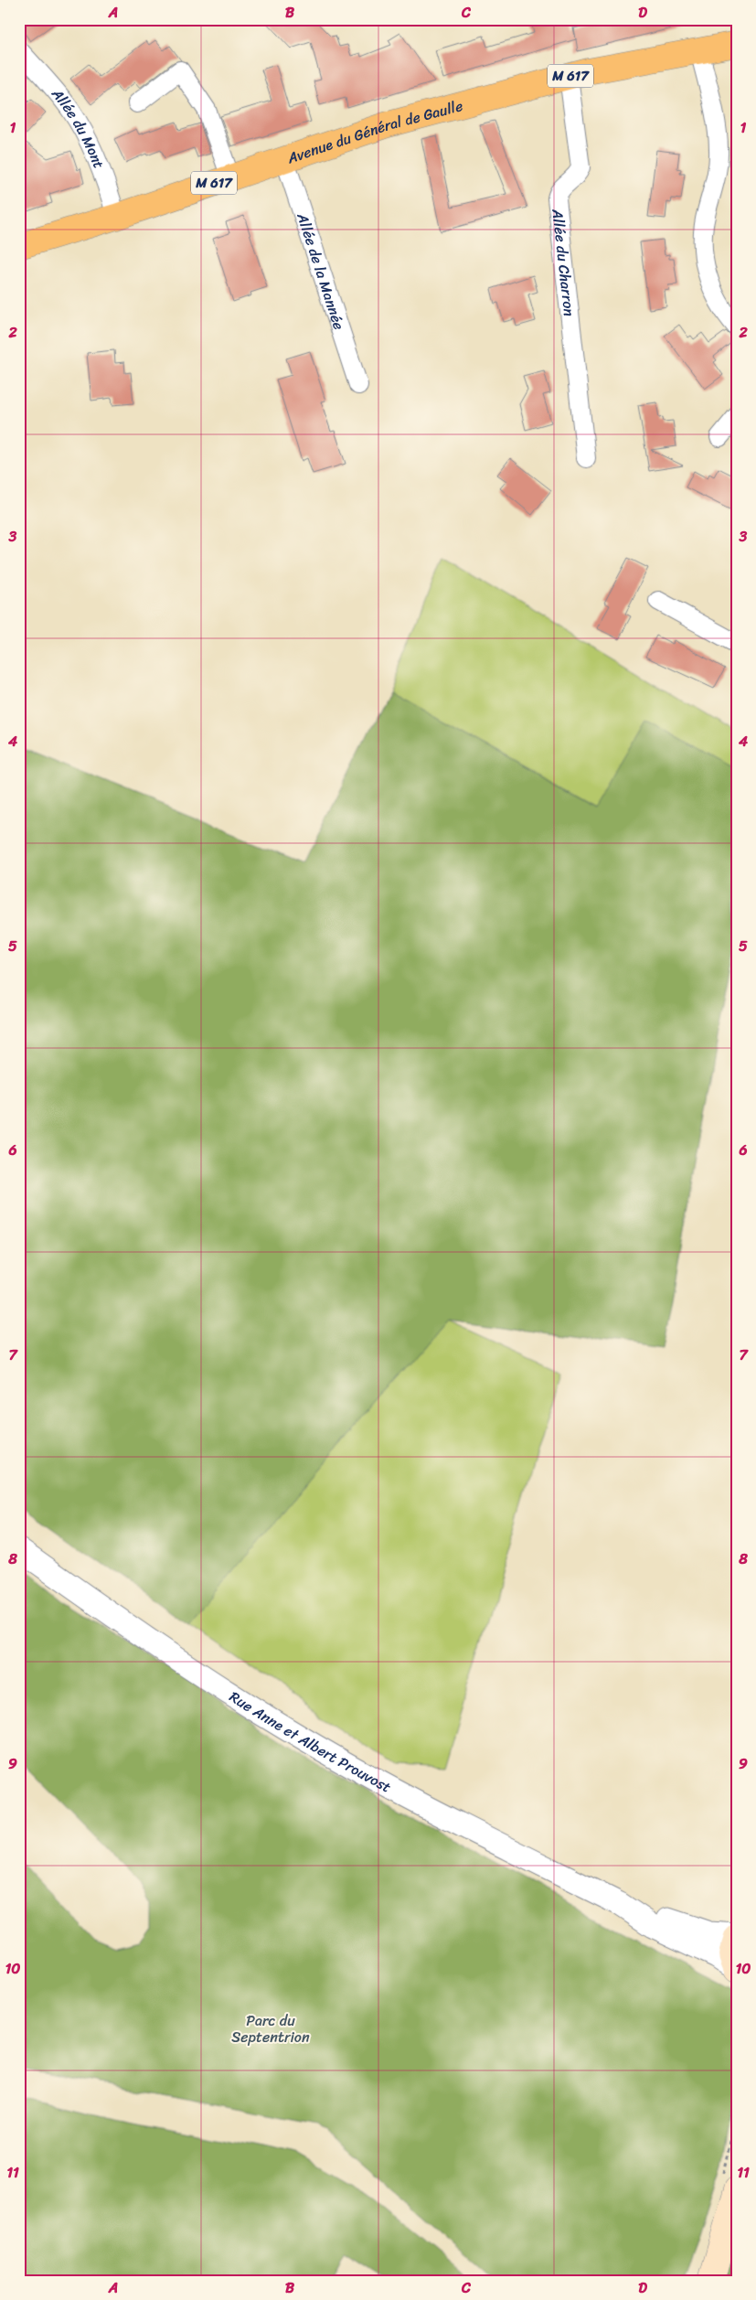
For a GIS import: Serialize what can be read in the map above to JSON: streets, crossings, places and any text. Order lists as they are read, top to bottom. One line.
{"streets":{"main road":["M 617","Avenue du Général de Gaulle"],"street":["Allée du Mont","Allée du Charron","Allée de la Mannée","Rue Anne et Albert Prouvost"]},"crossings":[["Allée du Mont","Avenue du Général de Gaulle"],["Avenue du Général de Gaulle","Allée du Charron"],["Avenue du Général de Gaulle","Allée de la Mannée"]],"parks":["Parc du Septentrion"],"grid":{"columns":["A","B","C","D"],"rows":["1","2","3","4","5","6","7","8","9","10","11"]}}
